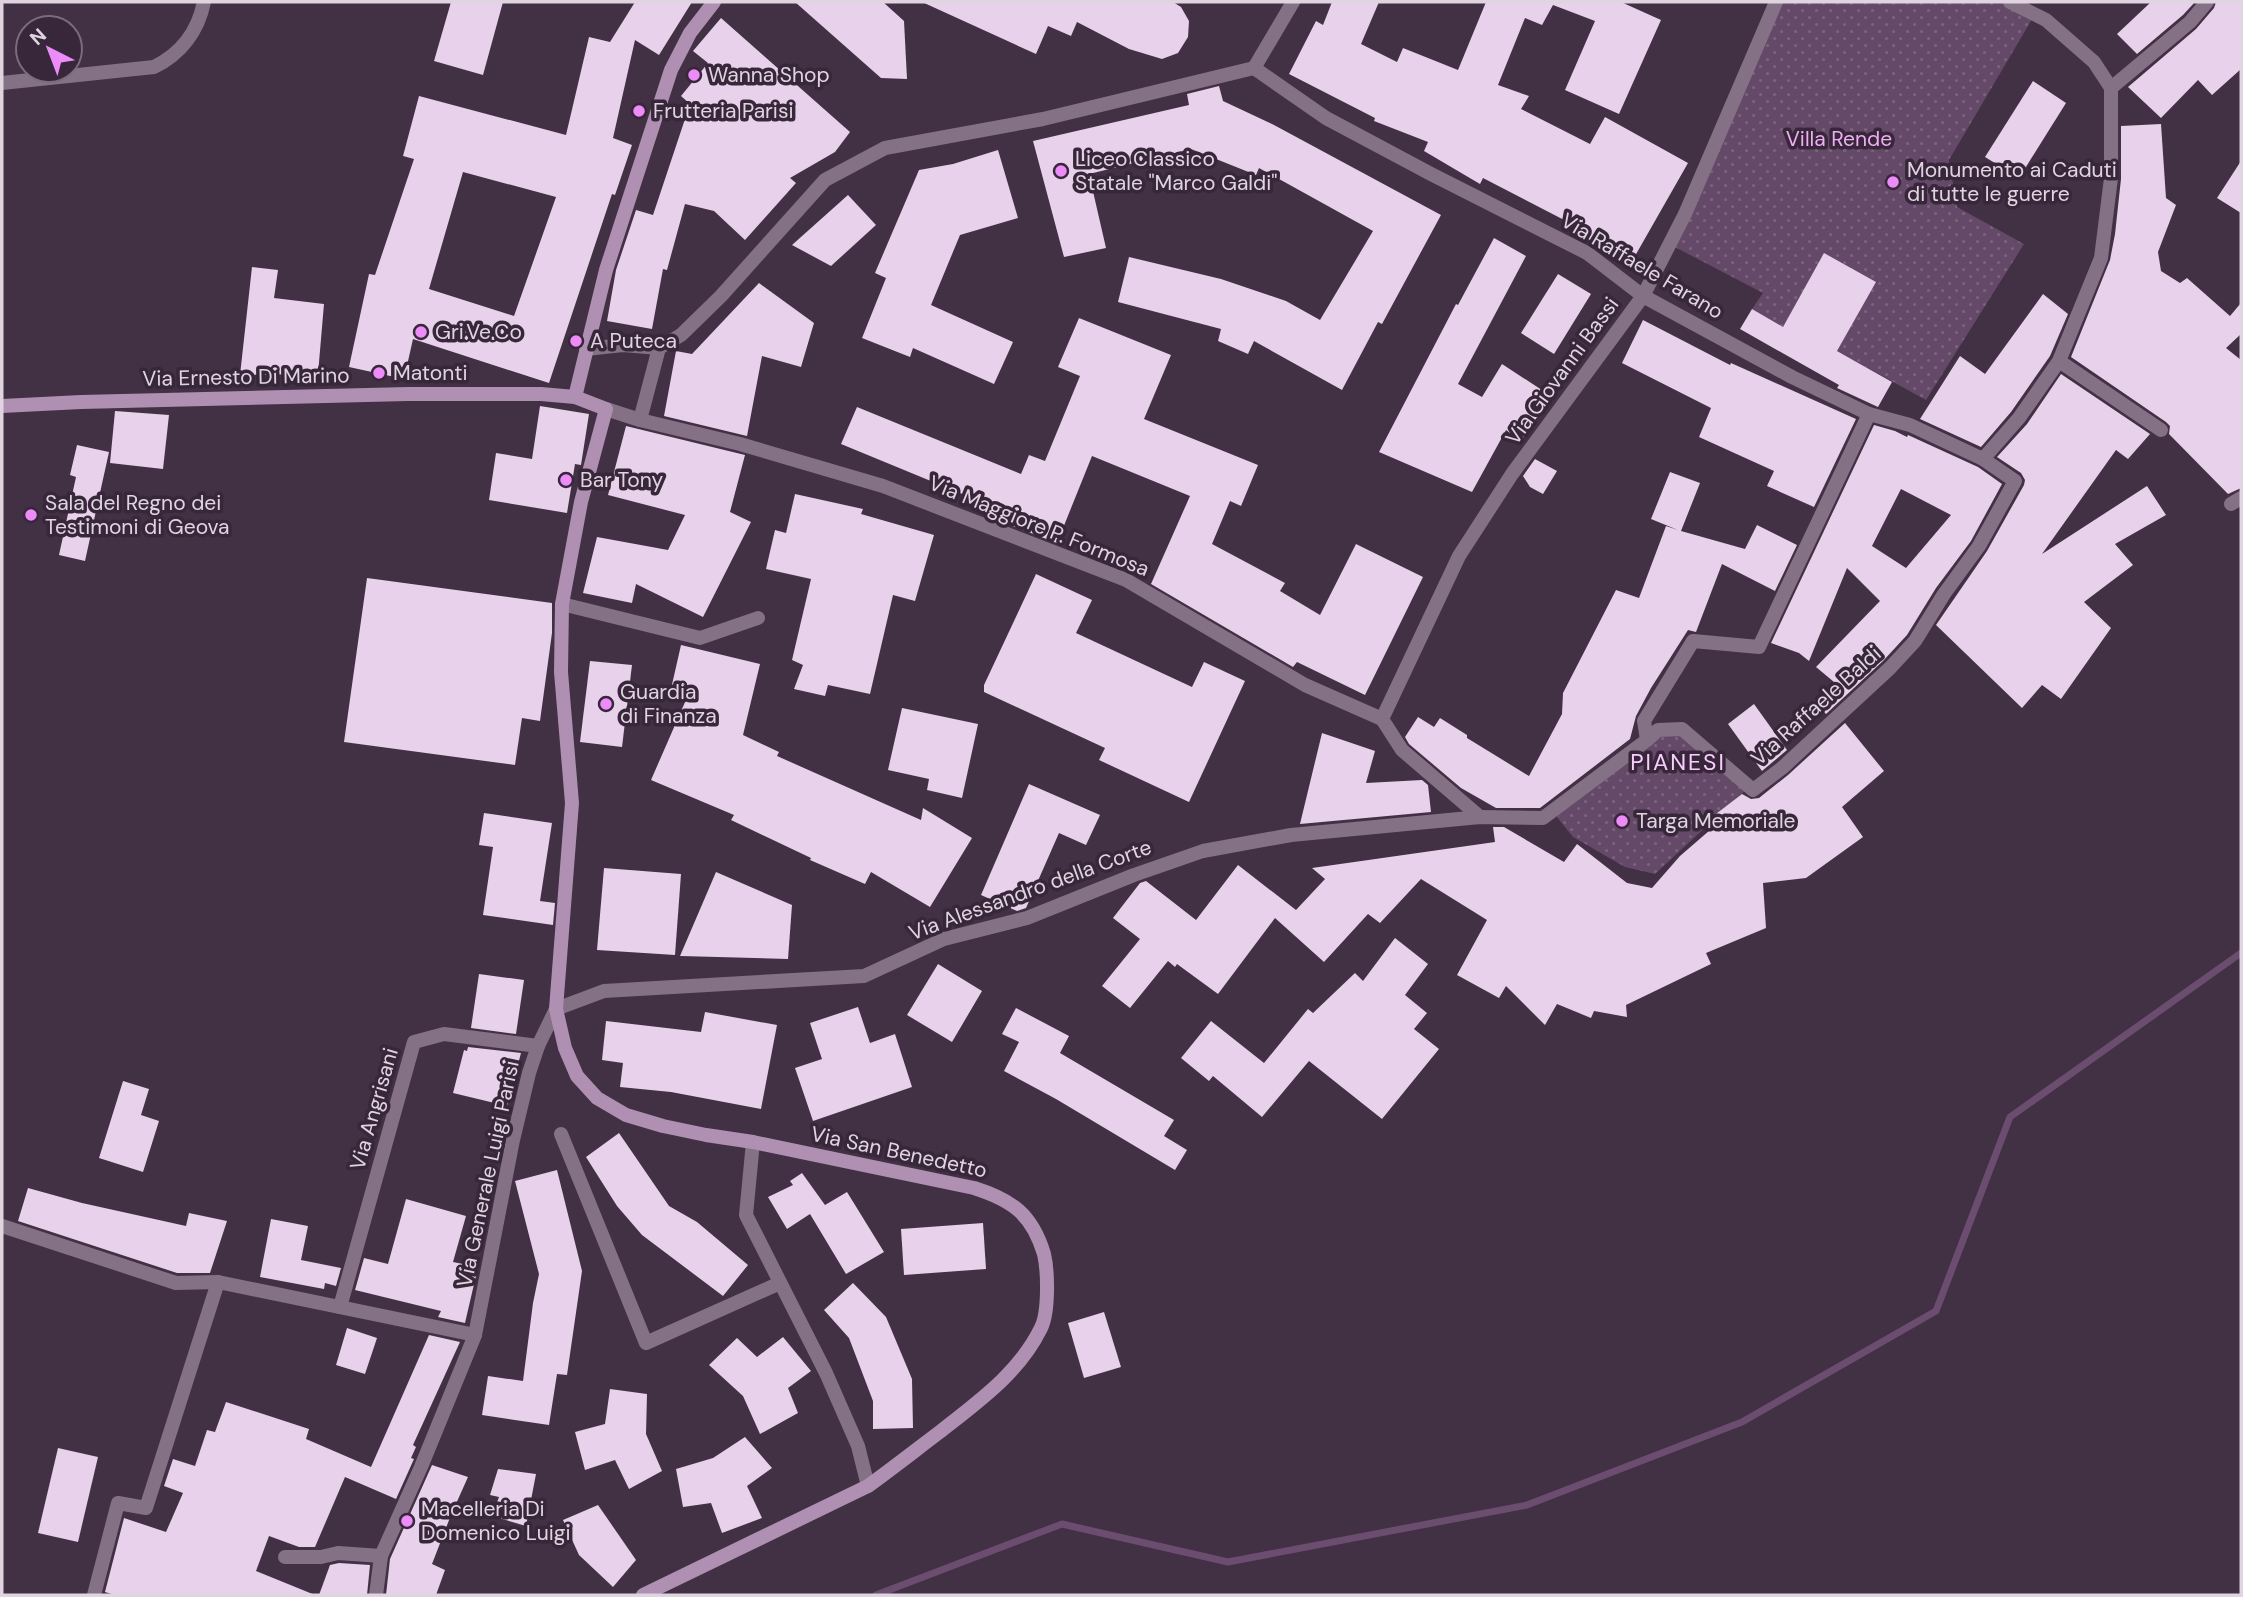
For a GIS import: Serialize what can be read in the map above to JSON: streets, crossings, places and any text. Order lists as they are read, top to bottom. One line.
{"streets":{"street":["Via Raffaele Farano","Via Giovanni Bassi","Via Ernesto Di Marino","Via Maggiore P. Formosa","Via Raffaele Baldi","Via Alessandro della Corte","Via Angrisani","Via San Benedetto","Via Generale Luigi Parisi"]},"crossings":[["Via Raffaele Farano","Via Giovanni Bassi"],["Via Raffaele Farano","Via Raffaele Baldi"],["Via Giovanni Bassi","Via Maggiore P. Formosa"],["Via Maggiore P. Formosa","Via Generale Luigi Parisi"],["Via Raffaele Baldi","Via Alessandro della Corte"],["Via Alessandro della Corte","Via San Benedetto"],["Via Alessandro della Corte","Via Generale Luigi Parisi"],["Via Angrisani","Via Generale Luigi Parisi"],["Via San Benedetto","Via Generale Luigi Parisi"]],"districts":["PIANESI"],"parks":["Villa Rende"],"places":["Wanna Shop","Frutteria Parisi","Liceo Classico Statale \"Marco Galdi\"","Monumento ai Caduti di tutte le guerre","Gri.Ve.Co","A Puteca","Matonti","Bar Tony","Sala del Regno dei Testimoni di Geova","Guardia di Finanza","Targa Memoriale","Macelleria Di Domenico Luigi"],"north":"top left"}
